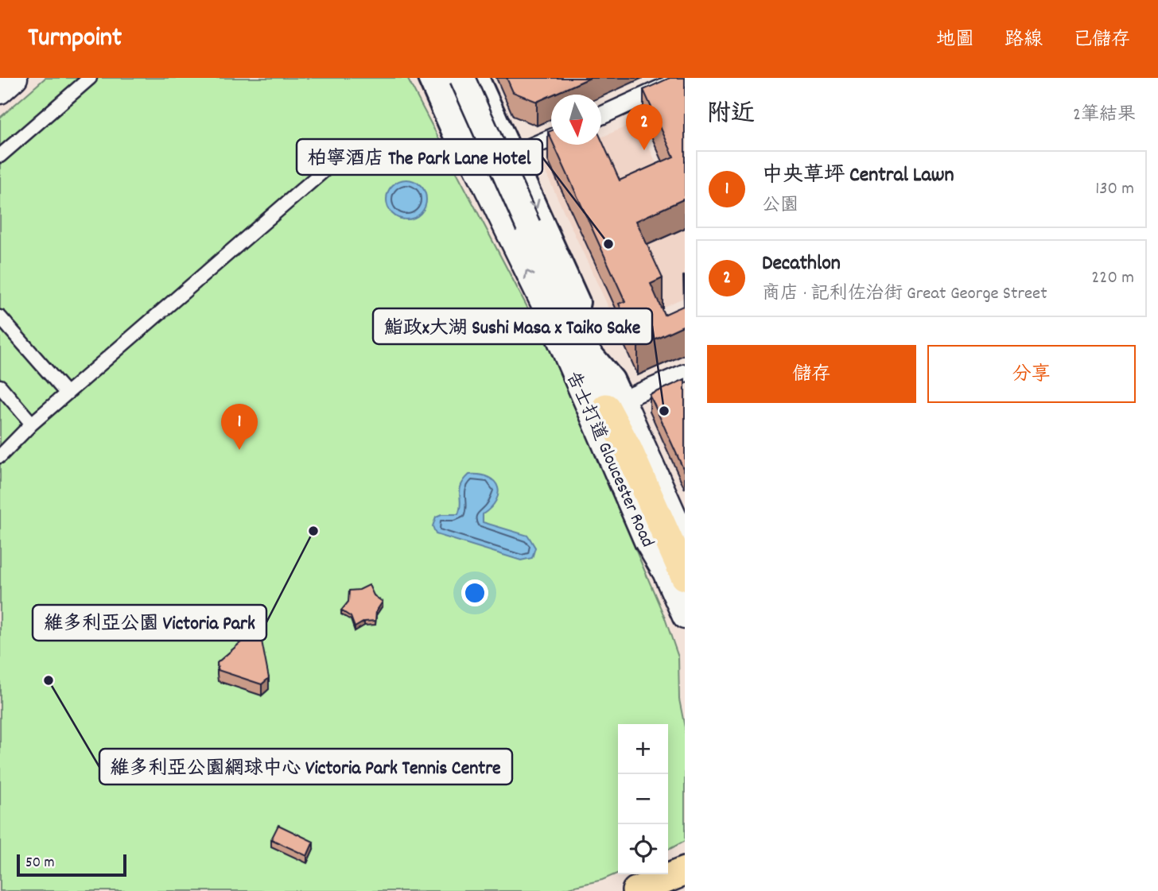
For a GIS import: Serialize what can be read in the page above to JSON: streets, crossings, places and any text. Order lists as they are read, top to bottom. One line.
{"streets":{"main road":["告士打道 Gloucester Road"]},"places":["柏寧酒店 The Park Lane Hotel","鮨政x大湖 Sushi Masa x Taiko Sake","維多利亞公園 Victoria Park","維多利亞公園網球中心 Victoria Park Tennis Centre"],"scale_bar":"50 m","north":"bottom","page":{"header":"Turnpoint","nav":["地圖","路線","已儲存"],"heading":["附近","2筆結果"],"pins":["2","1"],"list":[{"mark":"1","name":"中央草坪 Central Lawn","note":"公園","value":"130 m"},{"mark":"2","name":"Decathlon","note":"商店 · 記利佐治街 Great George Street","value":"220 m"}],"buttons":["儲存","分享"],"map_buttons":["+","−"],"scale":"50 m"}}
